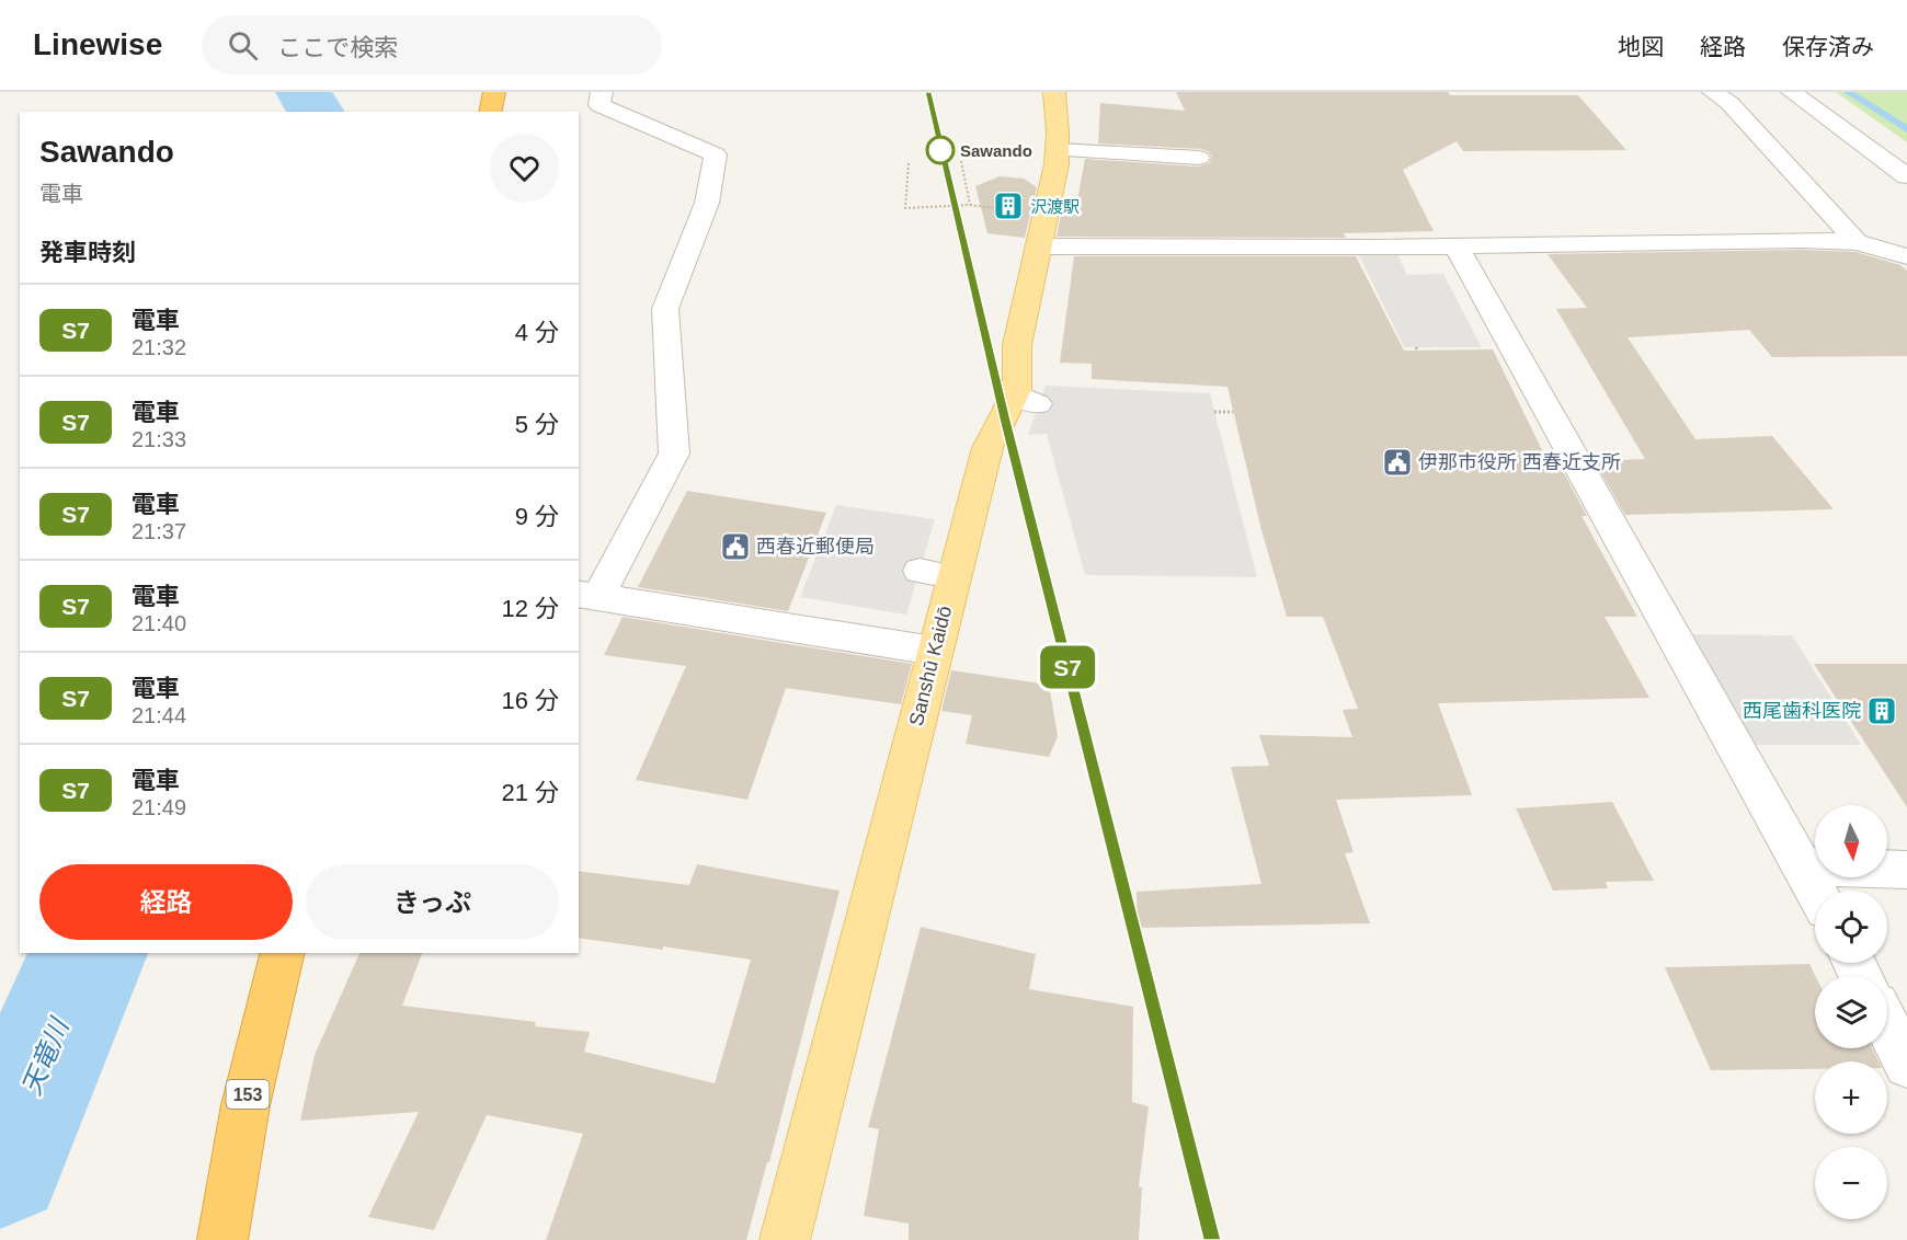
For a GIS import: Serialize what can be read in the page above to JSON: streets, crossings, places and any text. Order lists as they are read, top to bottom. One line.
{"streets":{"highway":["153"],"main road":["Sanshū Kaidō"]},"water":["天竜川"],"places":{"other":["Sawando"],"building":["沢渡駅","西尾歯科医院"],"public building":["伊那市役所 西春近支所","西春近郵便局"]},"north":"bottom","page":{"header":"Linewise","search":"ここで検索","nav":["地図","経路","保存済み"],"on_map":"S7","heading":[["Sawando","電車"],"発車時刻"],"list":[{"mark":"S7","name":"電車","note":"21:32","value":"4 分"},{"mark":"S7","name":"電車","note":"21:33","value":"5 分"},{"mark":"S7","name":"電車","note":"21:37","value":"9 分"},{"mark":"S7","name":"電車","note":"21:40","value":"12 分"},{"mark":"S7","name":"電車","note":"21:44","value":"16 分"},{"mark":"S7","name":"電車","note":"21:49","value":"21 分"}],"map_buttons":["+","−"],"buttons":["経路","きっぷ"]}}
